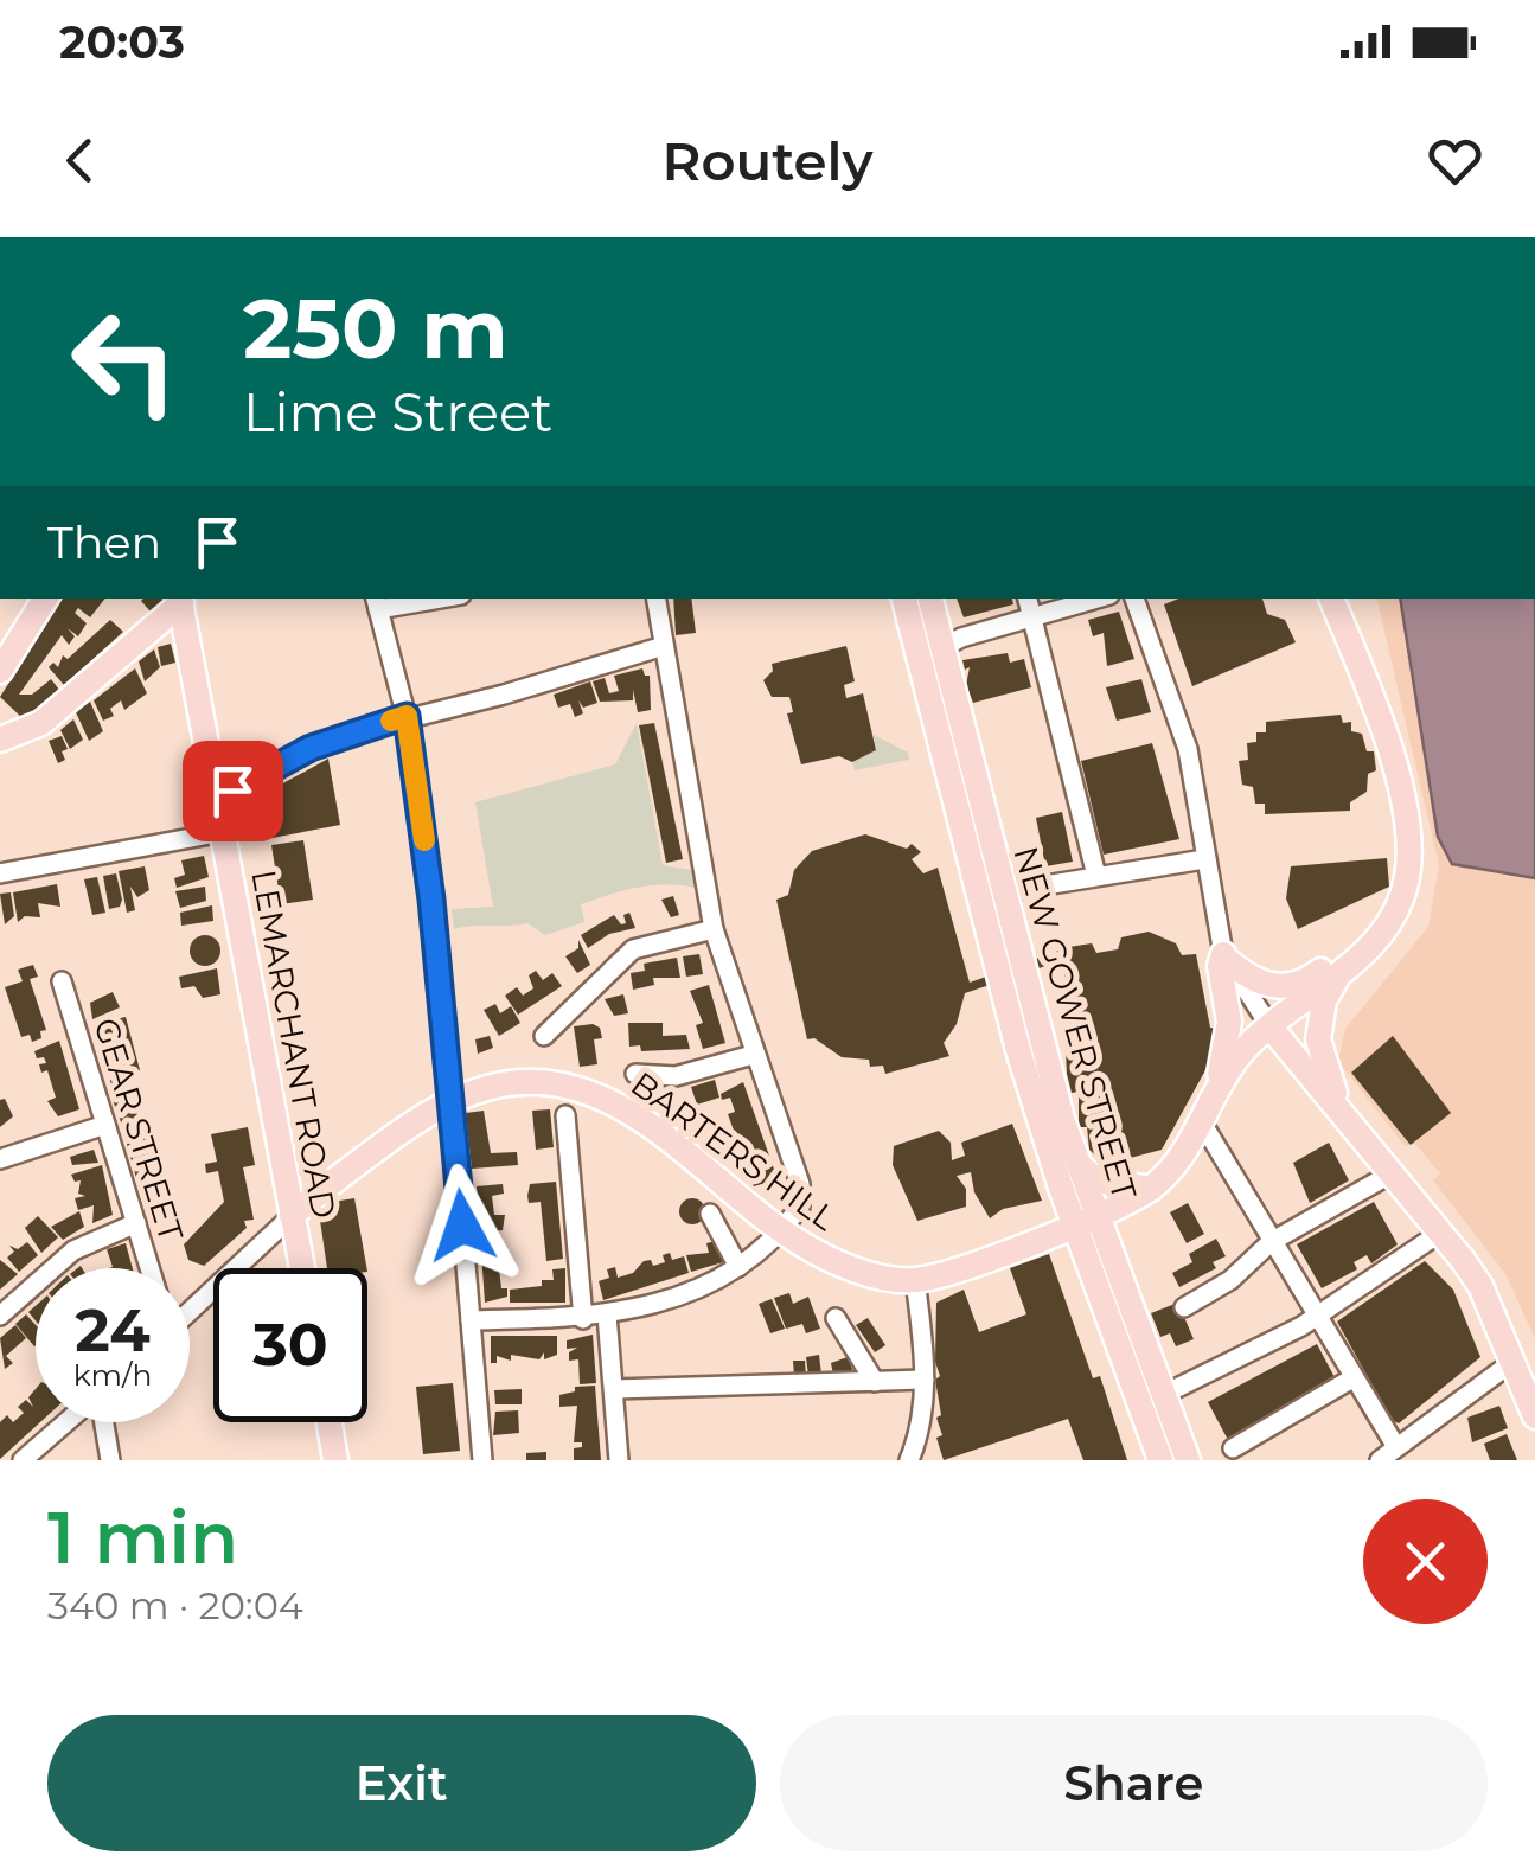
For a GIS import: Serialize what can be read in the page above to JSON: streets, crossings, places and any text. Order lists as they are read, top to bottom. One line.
{"streets":{"main road":["NEW GOWER STREET","LEMARCHANT ROAD","BARTERS HILL"],"street":["GEAR STREET"]},"crossings":[["LEMARCHANT ROAD","BARTERS HILL"]],"page":{"status":"20:03","header":"Routely","turn":["250 m","Lime Street"],"then":"Then","speed":"24 km/h","limit":"30","heading":["1 min","340 m · 20:04"],"buttons":["Exit","Share"]}}
